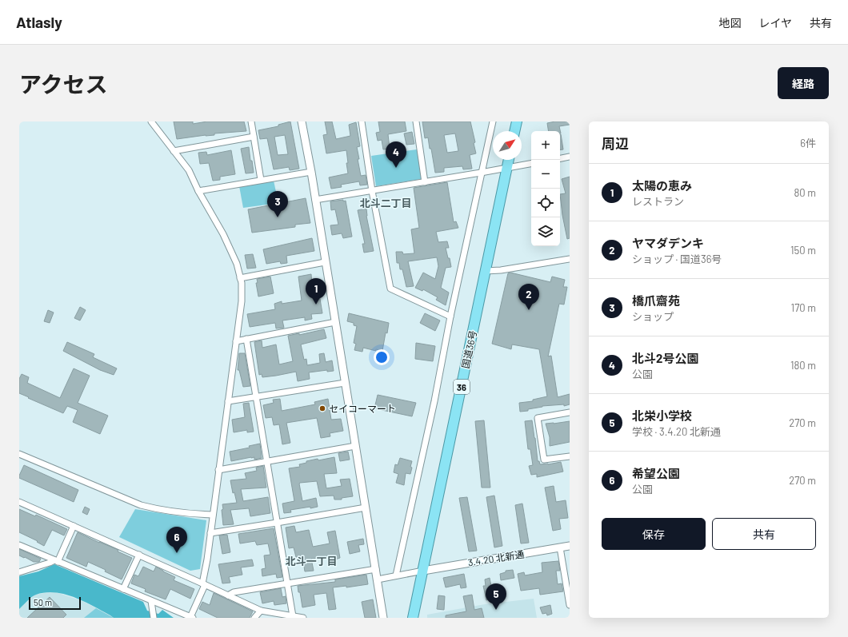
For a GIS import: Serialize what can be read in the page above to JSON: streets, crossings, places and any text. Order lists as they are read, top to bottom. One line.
{"streets":{"highway":["国道36号","36"],"street":["3.4.20 北新通"]},"crossings":[["国道36号","3.4.20 北新通"]],"districts":["北斗二丁目","北斗一丁目"],"places":["セイコーマート"],"scale_bar":"50 m","north":"top right","page":{"header":"Atlasly","nav":["地図","レイヤ","共有"],"title":"アクセス","buttons":["経路",["保存","共有"]],"heading":["周辺","6件"],"map_buttons":["+","−"],"pins":["4","3","1","2","6","5"],"list":[{"mark":"1","name":"太陽の恵み","note":"レストラン","value":"80 m"},{"mark":"2","name":"ヤマダデンキ","note":"ショップ · 国道36号","value":"150 m"},{"mark":"3","name":"橋爪齋苑","note":"ショップ","value":"170 m"},{"mark":"4","name":"北斗2号公園","note":"公園","value":"180 m"},{"mark":"5","name":"北栄小学校","note":"学校 · 3.4.20 北新通","value":"270 m"},{"mark":"6","name":"希望公園","note":"公園","value":"270 m"}],"scale":"50 m"}}
